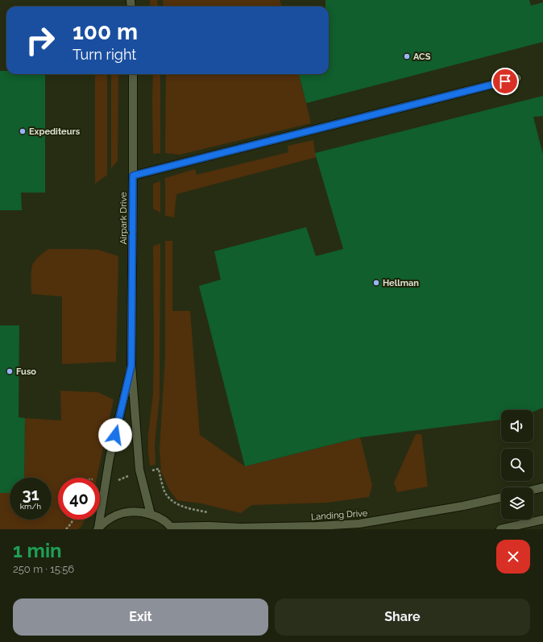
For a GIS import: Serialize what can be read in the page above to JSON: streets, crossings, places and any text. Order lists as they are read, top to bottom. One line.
{"streets":{"street":["Airpark Drive","Landing Drive"]},"places":["ACS","Expediteurs","Hellman","Fuso"],"page":{"turn":["100 m","Turn right"],"speed":"31 km/h","limit":"40","heading":["1 min","250 m · 15:56"],"buttons":["Exit","Share"]}}
